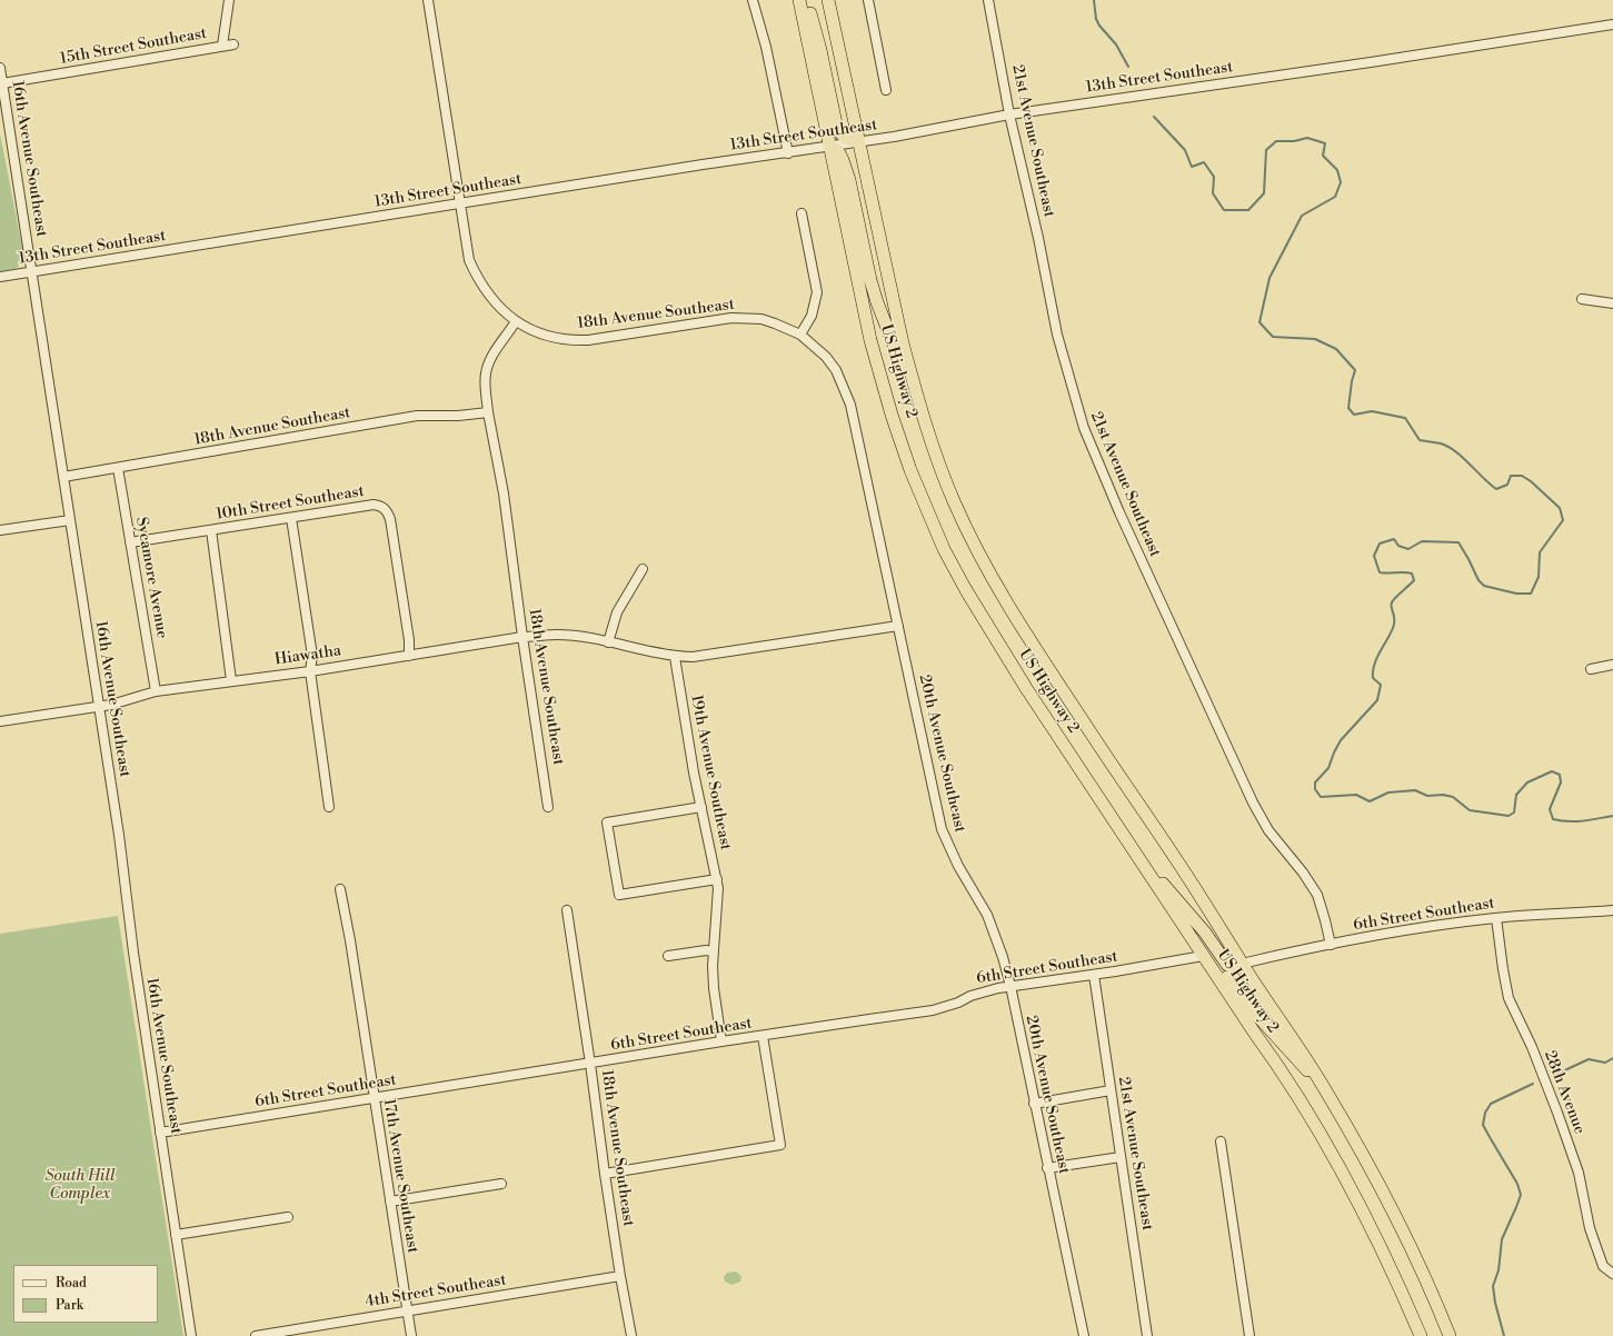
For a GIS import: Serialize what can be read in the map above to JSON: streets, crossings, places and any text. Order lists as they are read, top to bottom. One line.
{"streets":{"highway":["US Highway 2"],"street":["15th Street Southeast","13th Street Southeast","21st Avenue Southeast","16th Avenue Southeast","18th Avenue Southeast","10th Street Southeast","Sycamore Avenue","Hiawatha","20th Avenue Southeast","19th Avenue Southeast","6th Street Southeast","28th Avenue","17th Avenue Southeast","4th Street Southeast"]},"crossings":[["15th Street Southeast","16th Avenue Southeast"],["13th Street Southeast","21st Avenue Southeast"],["13th Street Southeast","16th Avenue Southeast"],["13th Street Southeast","18th Avenue Southeast"],["13th Street Southeast","US Highway 2"],["21st Avenue Southeast","6th Street Southeast"],["16th Avenue Southeast","18th Avenue Southeast"],["16th Avenue Southeast","Hiawatha"],["16th Avenue Southeast","6th Street Southeast"],["18th Avenue Southeast","Sycamore Avenue"],["18th Avenue Southeast","Hiawatha"],["18th Avenue Southeast","20th Avenue Southeast"],["18th Avenue Southeast","6th Street Southeast"],["18th Avenue Southeast","4th Street Southeast"],["US Highway 2","6th Street Southeast"],["10th Street Southeast","Sycamore Avenue"],["10th Street Southeast","Hiawatha"],["Sycamore Avenue","Hiawatha"],["20th Avenue Southeast","6th Street Southeast"],["19th Avenue Southeast","6th Street Southeast"],["6th Street Southeast","28th Avenue"],["6th Street Southeast","17th Avenue Southeast"],["17th Avenue Southeast","4th Street Southeast"]],"parks":["South Hill Complex"],"legend":["Road","Park"]}
